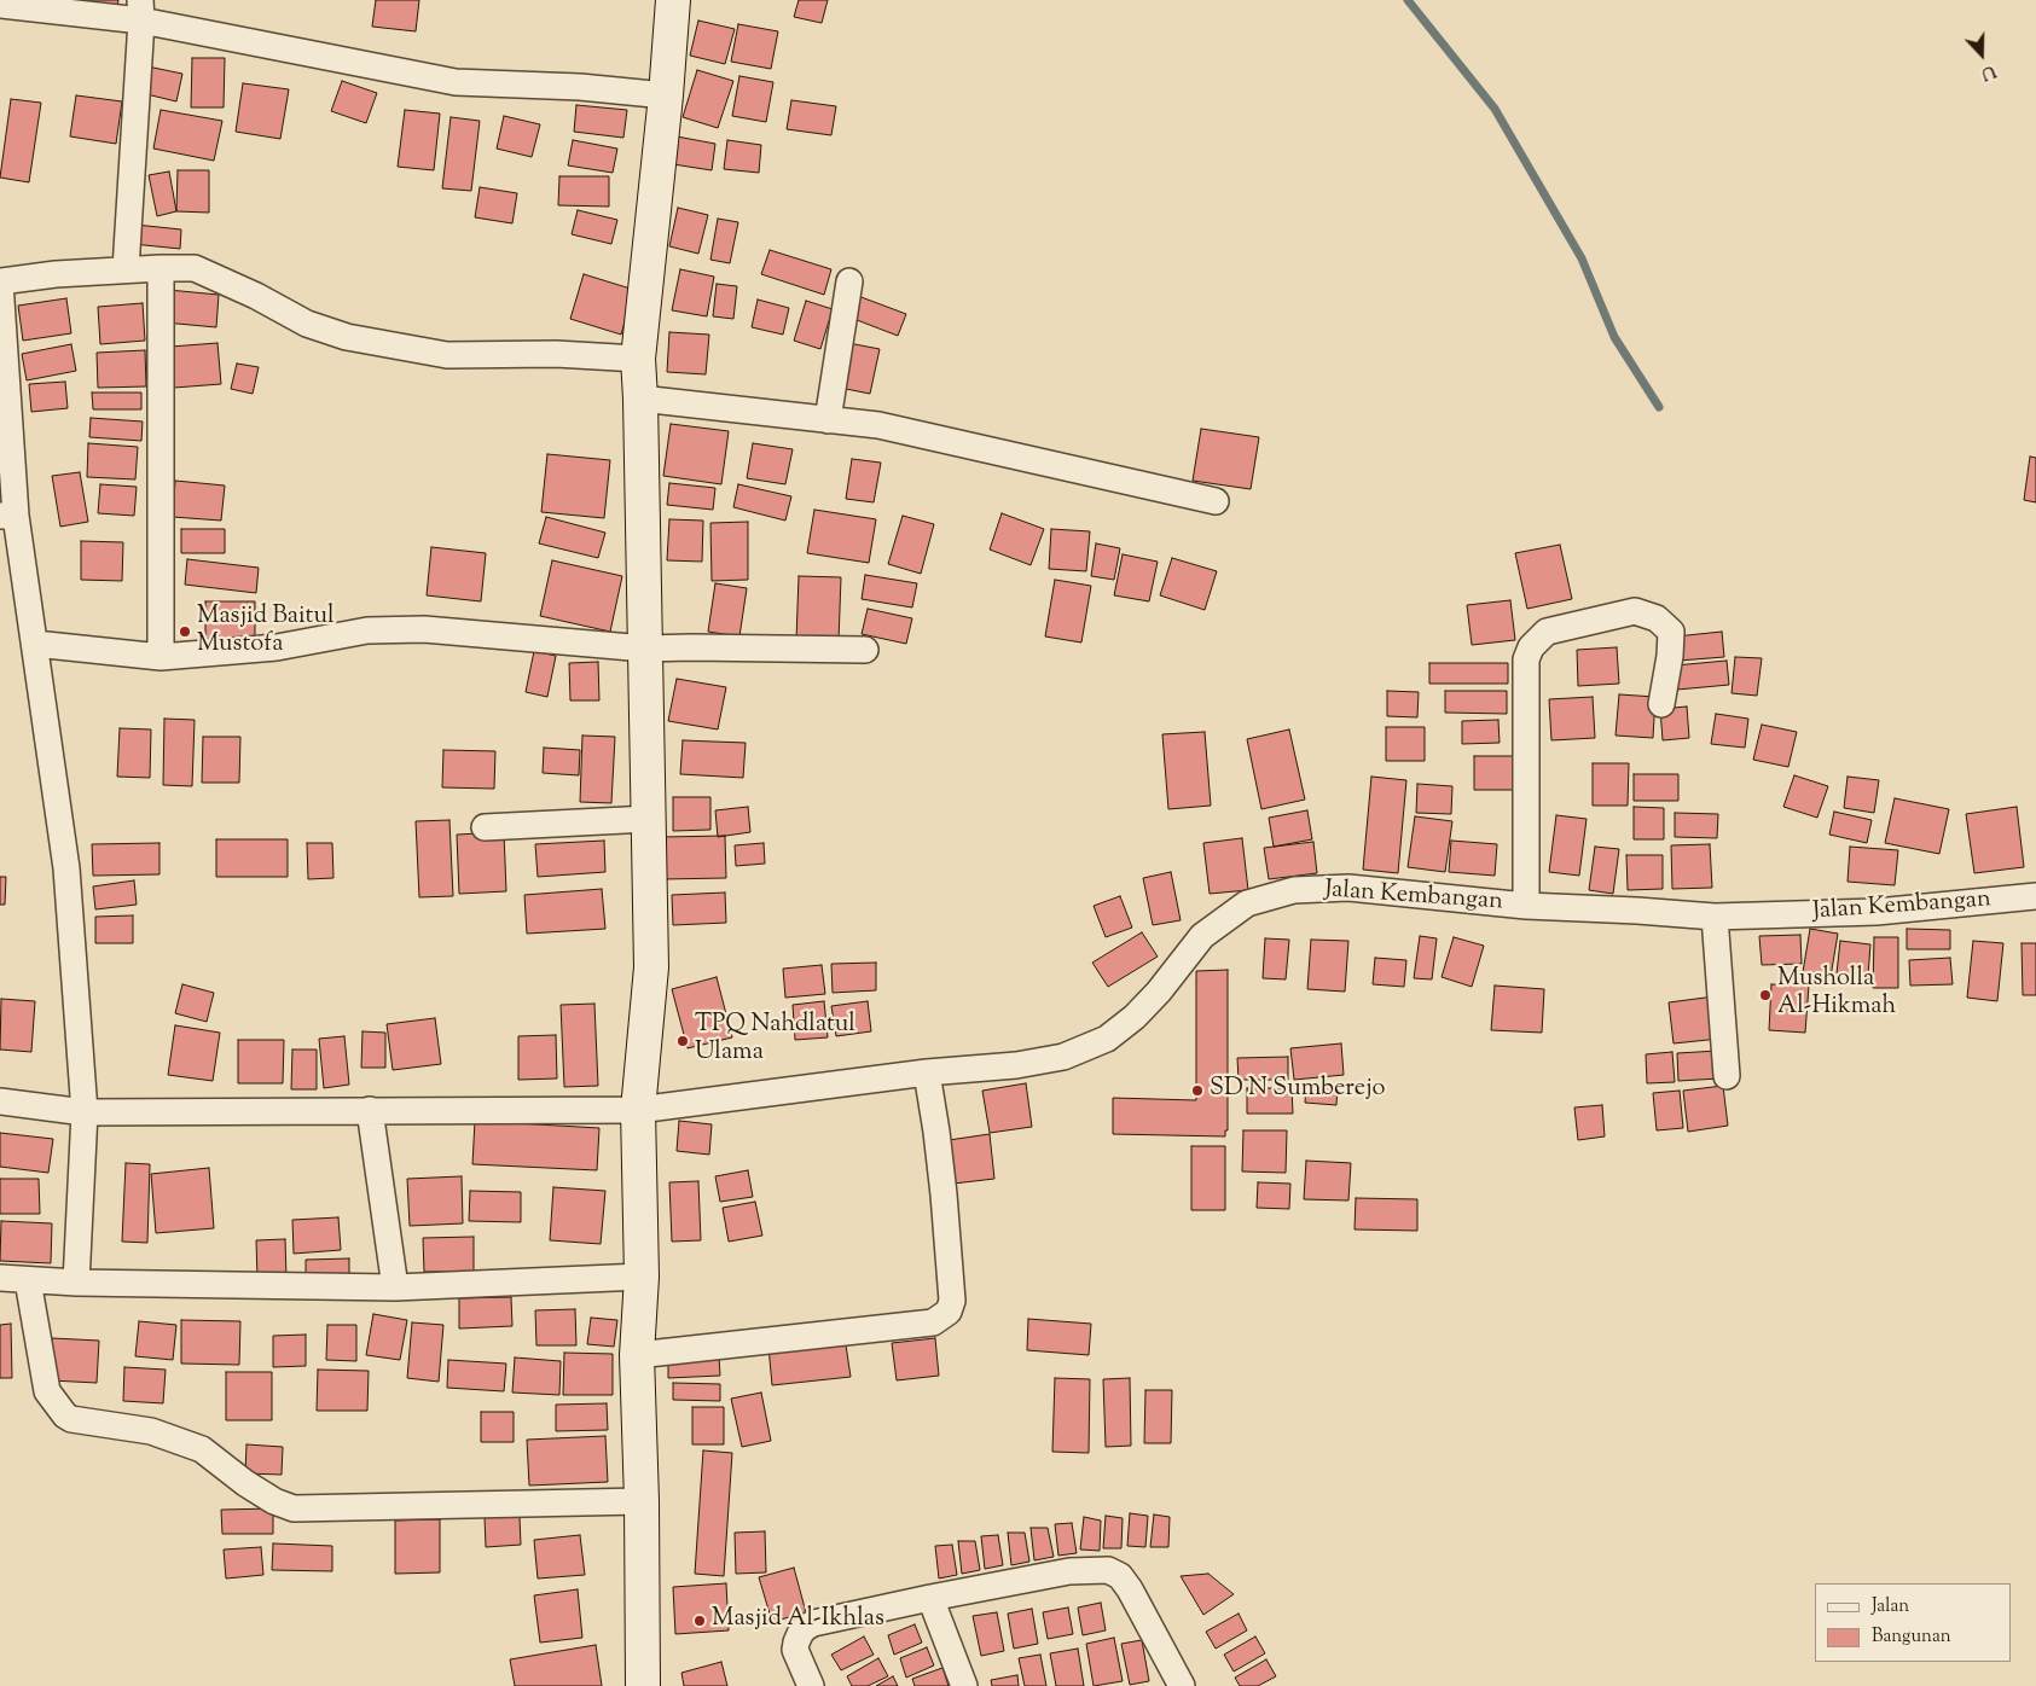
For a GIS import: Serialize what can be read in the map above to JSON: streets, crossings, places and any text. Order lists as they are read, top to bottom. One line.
{"streets":{"street":["Jalan Kembangan"]},"places":["Masjid Baitul Mustofa","Musholla Al-Hikmah","TPQ Nahdlatul Ulama","SD N Sumberejo","Masjid Al-Ikhlas"],"legend":["Jalan","Bangunan"],"north":"bottom"}
